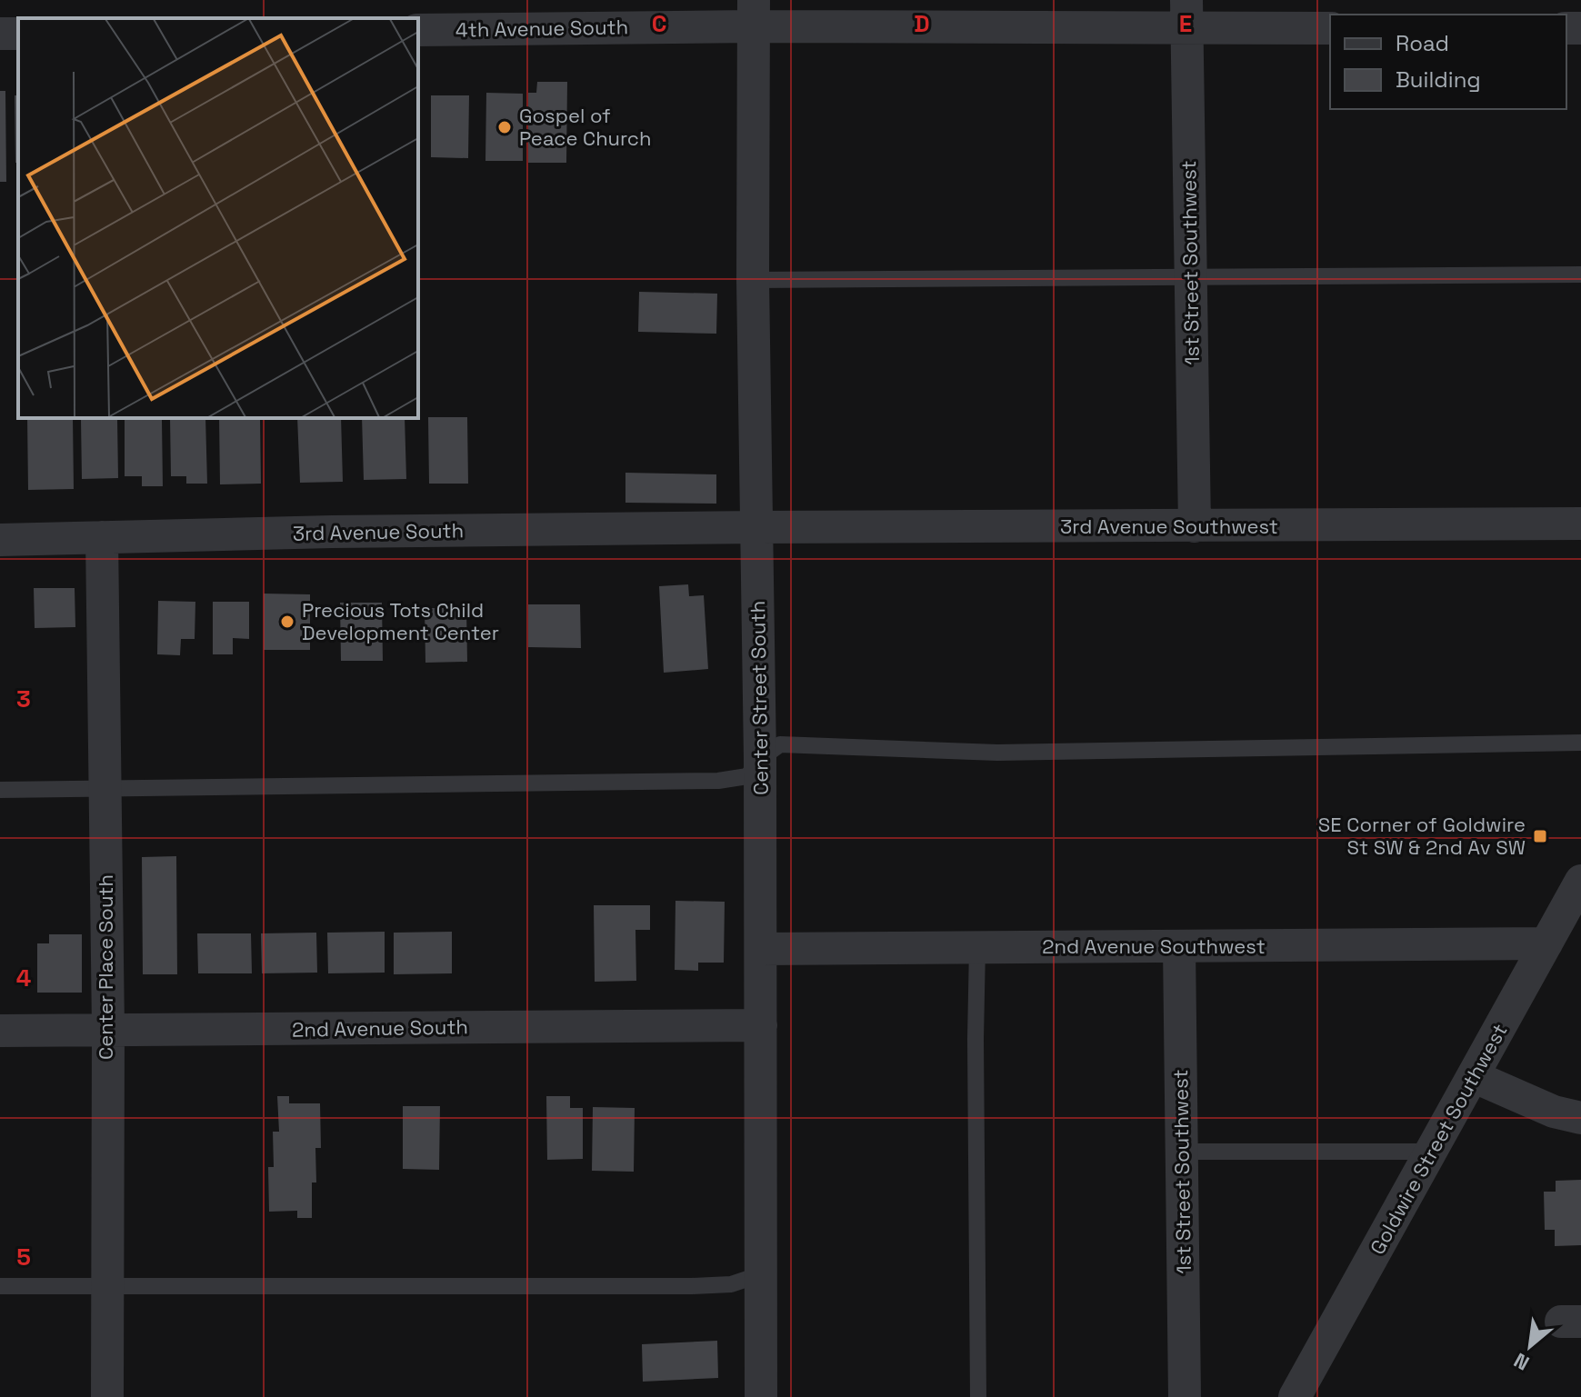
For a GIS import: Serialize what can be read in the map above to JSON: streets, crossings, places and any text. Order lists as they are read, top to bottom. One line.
{"streets":{"street":["4th Avenue South","1st Street Southwest","3rd Avenue Southwest","3rd Avenue South","Center Street South","2nd Avenue Southwest","Center Place South","2nd Avenue South","Goldwire Street Southwest"]},"crossings":[["4th Avenue South","1st Street Southwest"],["4th Avenue South","Center Street South"],["1st Street Southwest","3rd Avenue Southwest"],["1st Street Southwest","2nd Avenue Southwest"],["3rd Avenue Southwest","3rd Avenue South"],["3rd Avenue Southwest","Center Street South"],["3rd Avenue South","Center Street South"],["3rd Avenue South","Center Place South"],["Center Street South","2nd Avenue Southwest"],["Center Street South","2nd Avenue South"],["2nd Avenue Southwest","Goldwire Street Southwest"],["Center Place South","2nd Avenue South"]],"places":{"other":["Gospel of Peace Church","Precious Tots Child Development Center"],"transit":["SE Corner of Goldwire St SW & 2nd Av SW"]},"legend":["Road","Building"],"north":"bottom left","grid":{"columns":["C","D","E"],"rows":["3","4","5"]}}
